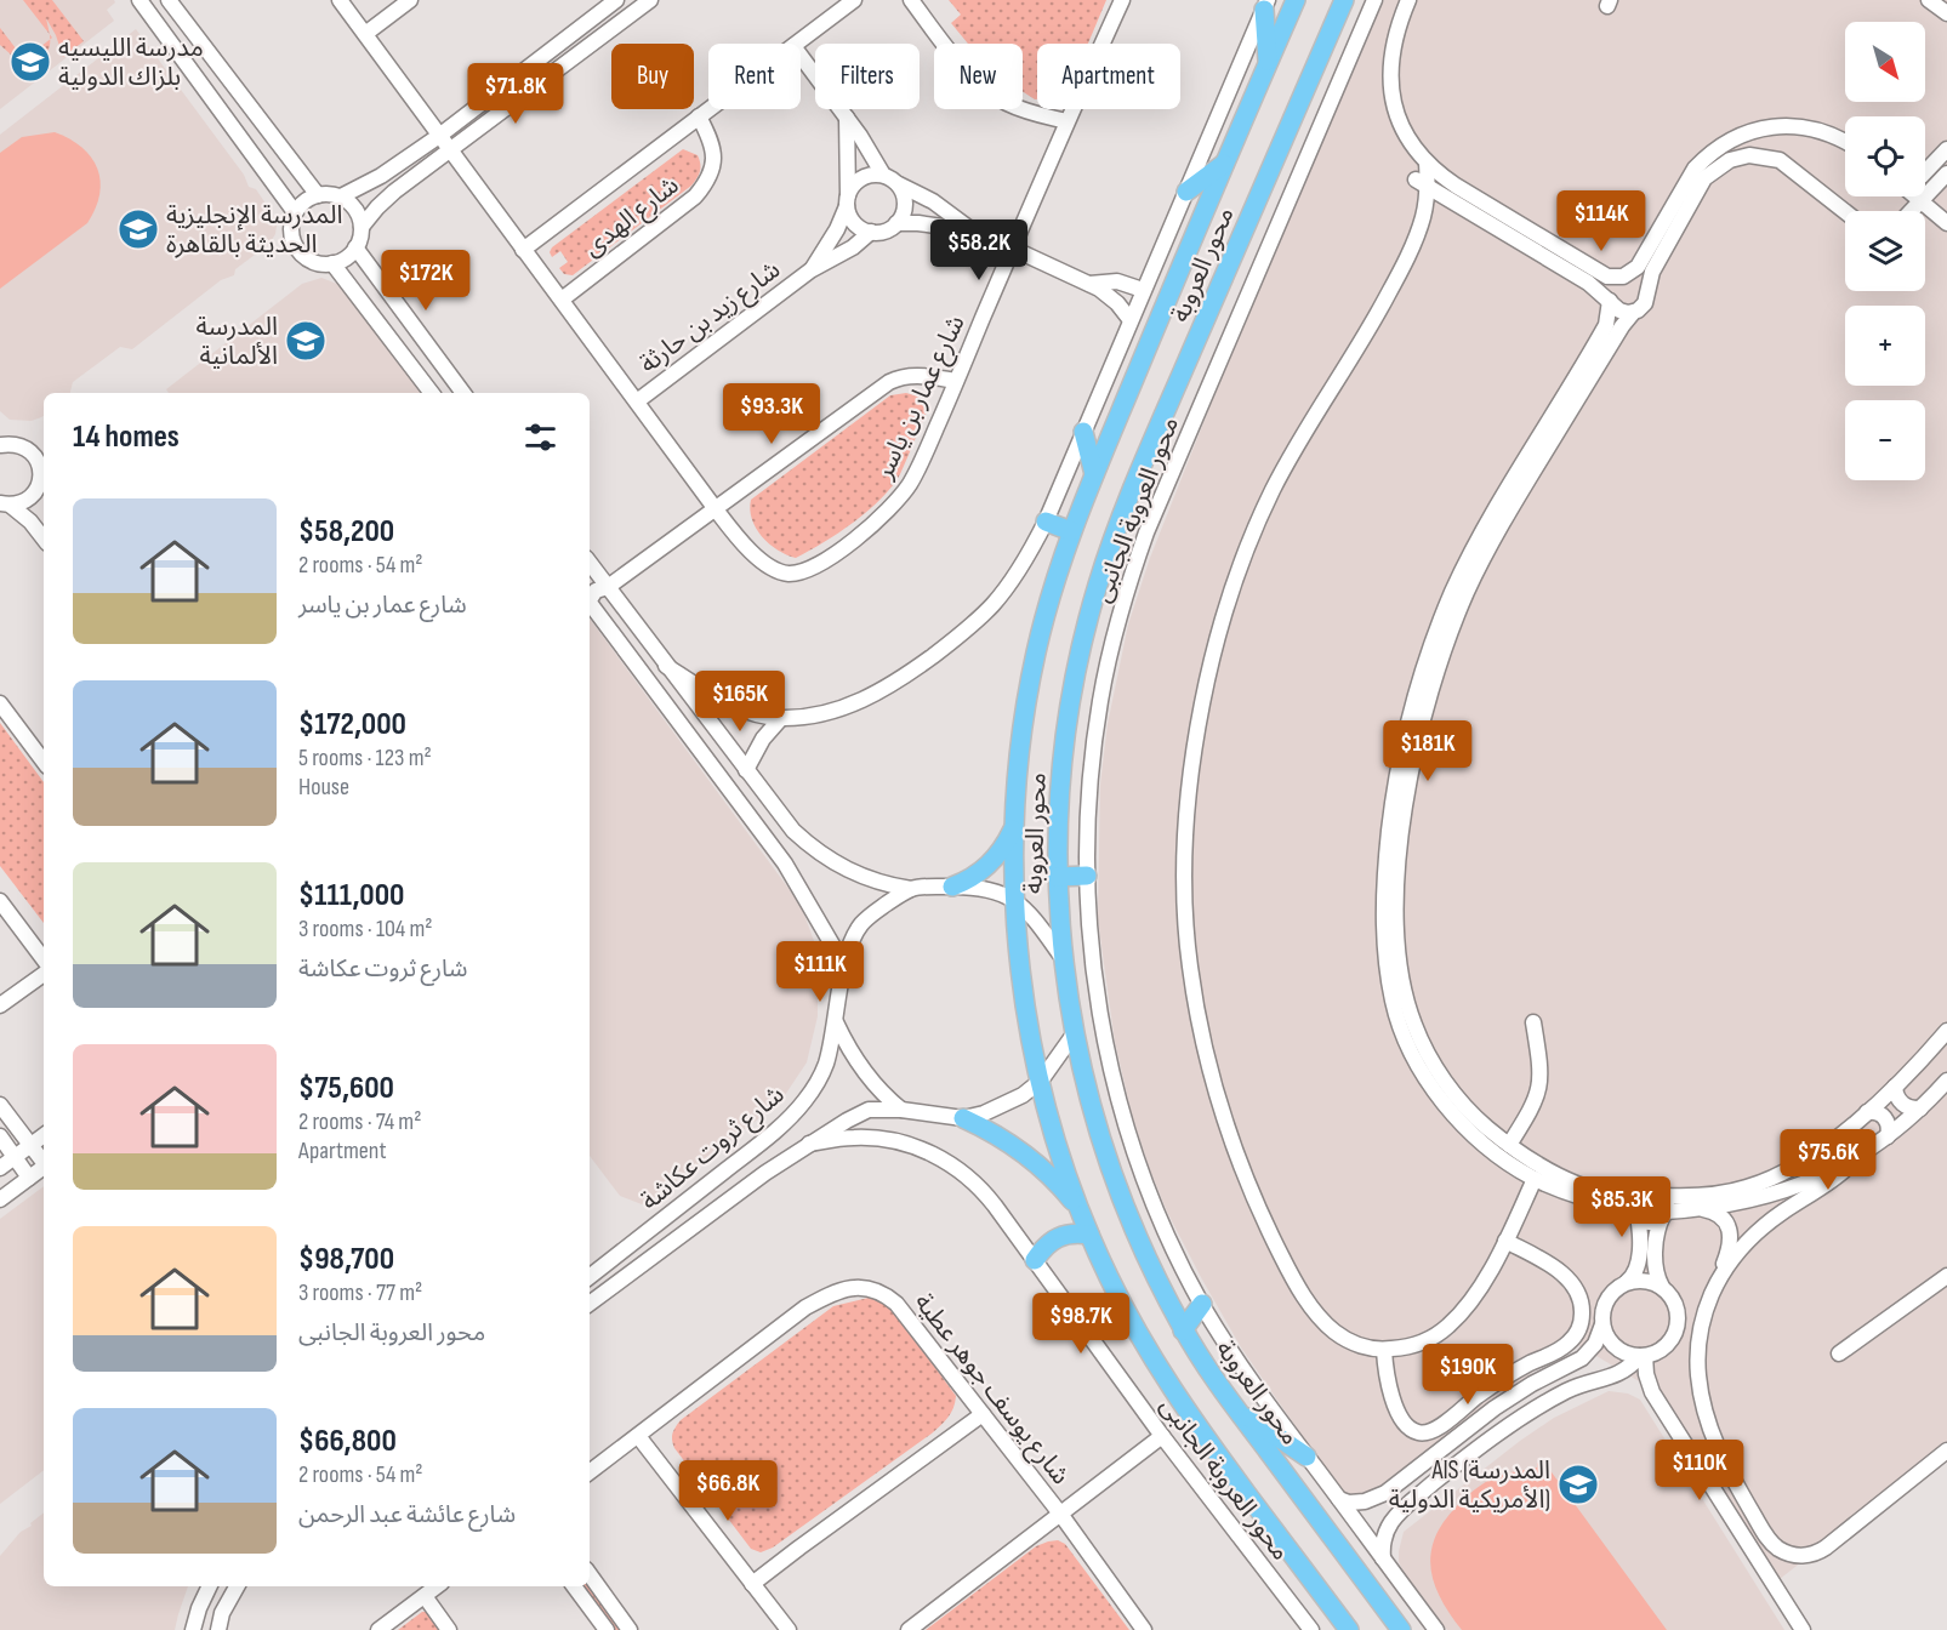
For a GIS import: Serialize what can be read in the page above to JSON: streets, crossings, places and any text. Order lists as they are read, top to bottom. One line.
{"streets":{"main road":["محور العروبة"],"street":["شارع الهدى","شارع زيد بن حارثة","شارع عمار بن ياسر","محور العروبة الجانبى","شارع ثروت عكاشة","شارع يوسف جوهر عطية"]},"crossings":[["شارع الهدى","شارع عمار بن ياسر"],["محور العروبة","شارع ثروت عكاشة"],["شارع زيد بن حارثة","شارع عمار بن ياسر"],["محور العروبة الجانبى","شارع ثروت عكاشة"]],"places":{"school or university":["مدرسة الليسيه بلزاك الدولية","المدرسة الإنجليزية الحديثة بالقاهرة","المدرسة الألمانية","AIS (المدرسة الأمريكية الدولية)"]},"north":"bottom right","page":{"map_buttons":["+","−"],"chip":["Buy","Rent","Filters","New","Apartment"],"price":["$71.8K","$114K","$58.2K","$172K","$93.3K","$165K","$181K","$111K","$75.6K","$85.3K","$98.7K","$190K","$110K","$66.8K"],"heading":"14 homes","list":[{"name":"$58,200","note":"2 rooms · 54 m² · شارع عمار بن ياسر"},{"name":"$172,000","note":"5 rooms · 123 m² · House"},{"name":"$111,000","note":"3 rooms · 104 m² · شارع ثروت عكاشة"},{"name":"$75,600","note":"2 rooms · 74 m² · Apartment"},{"name":"$98,700","note":"3 rooms · 77 m² · محور العروبة الجانبى"},{"name":"$66,800","note":"2 rooms · 54 m² · شارع عائشة عبد الرحمن"}]}}
